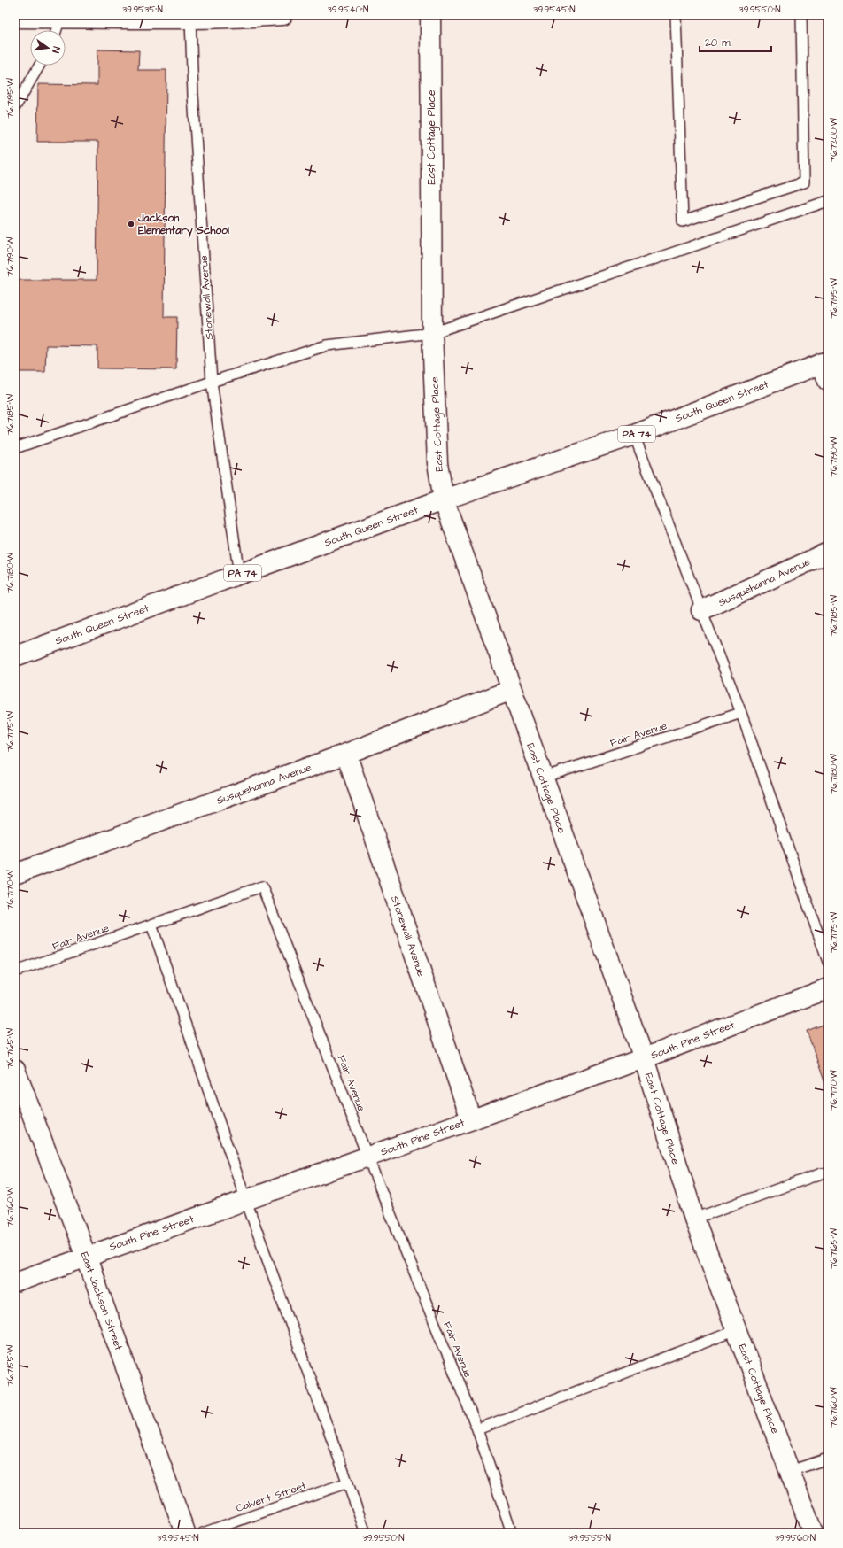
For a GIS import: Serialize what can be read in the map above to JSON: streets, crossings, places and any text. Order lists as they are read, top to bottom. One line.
{"streets":{"street":["East Cottage Place","Stonewall Avenue","South Queen Street","PA 74","Susquehanna Avenue","South Pine Street","East Jackson Street"],"lane":["Fair Avenue","Calvert Street"]},"crossings":[["East Cottage Place","South Queen Street"],["East Cottage Place","Susquehanna Avenue"],["East Cottage Place","Fair Avenue"],["East Cottage Place","South Pine Street"],["Stonewall Avenue","South Queen Street"],["Stonewall Avenue","Susquehanna Avenue"],["Stonewall Avenue","South Pine Street"],["Fair Avenue","South Pine Street"],["South Pine Street","East Jackson Street"]],"places":["Jackson Elementary School"],"scale_bar":"20 m","north":"right","coordinates":["39.9535°N","39.9540°N","39.9545°N","39.9550°N","76.7195°W","76.7200°W","76.7190°W","76.7185°W","76.7180°W","76.7175°W","76.7170°W","76.7165°W","76.7160°W","76.7155°W","39.9555°N","39.9560°N"]}
